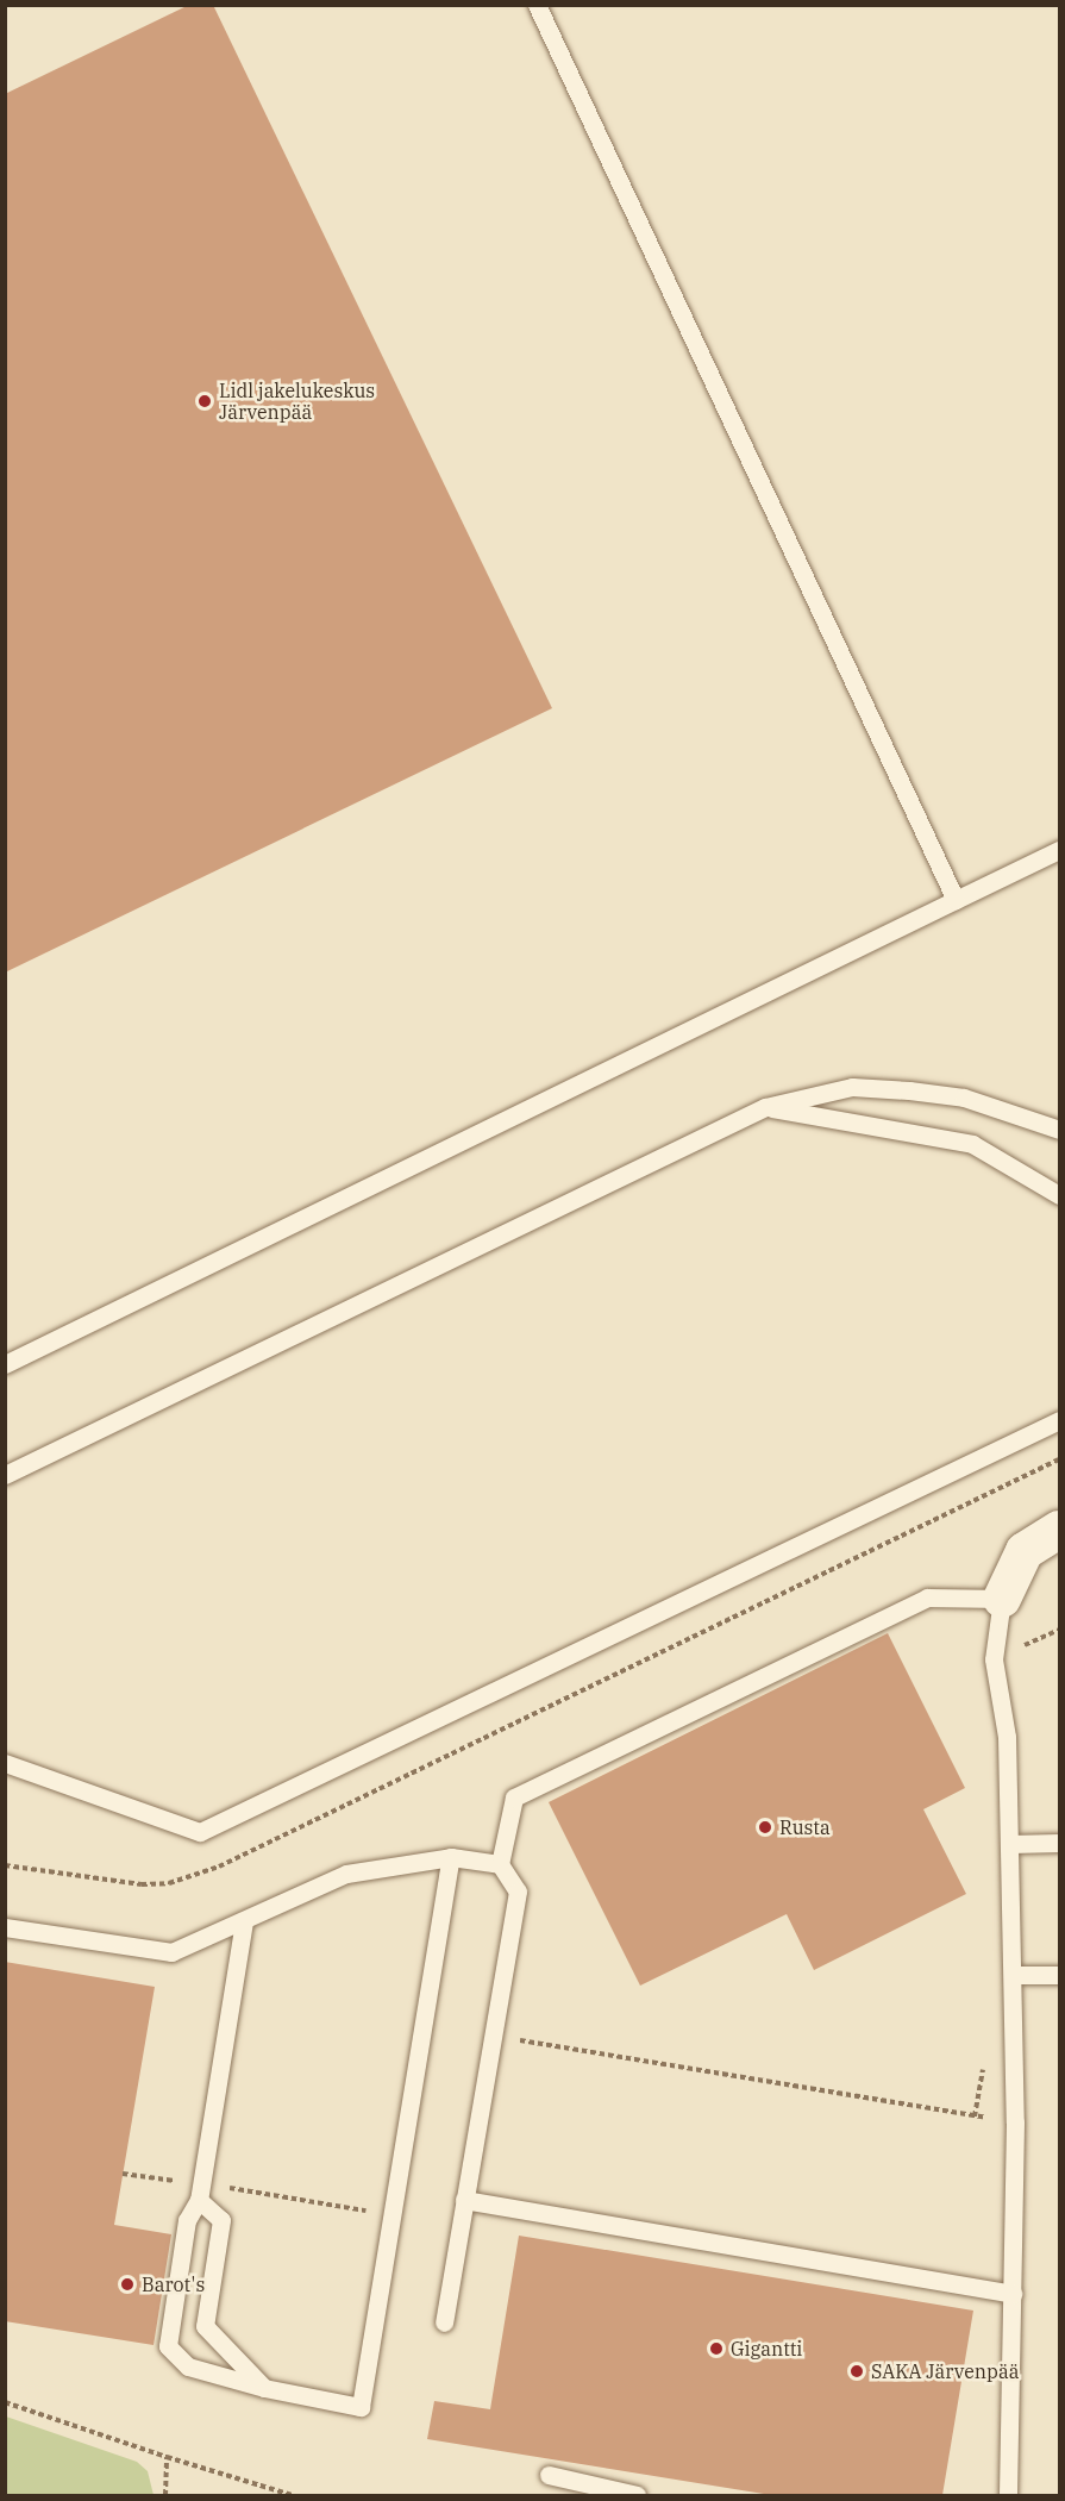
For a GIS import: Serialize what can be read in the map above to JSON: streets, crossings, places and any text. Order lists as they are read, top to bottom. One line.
{"places":["Lidl jakelukeskus Järvenpää","Rusta","Barot's","Gigantti","SAKA Järvenpää"]}
